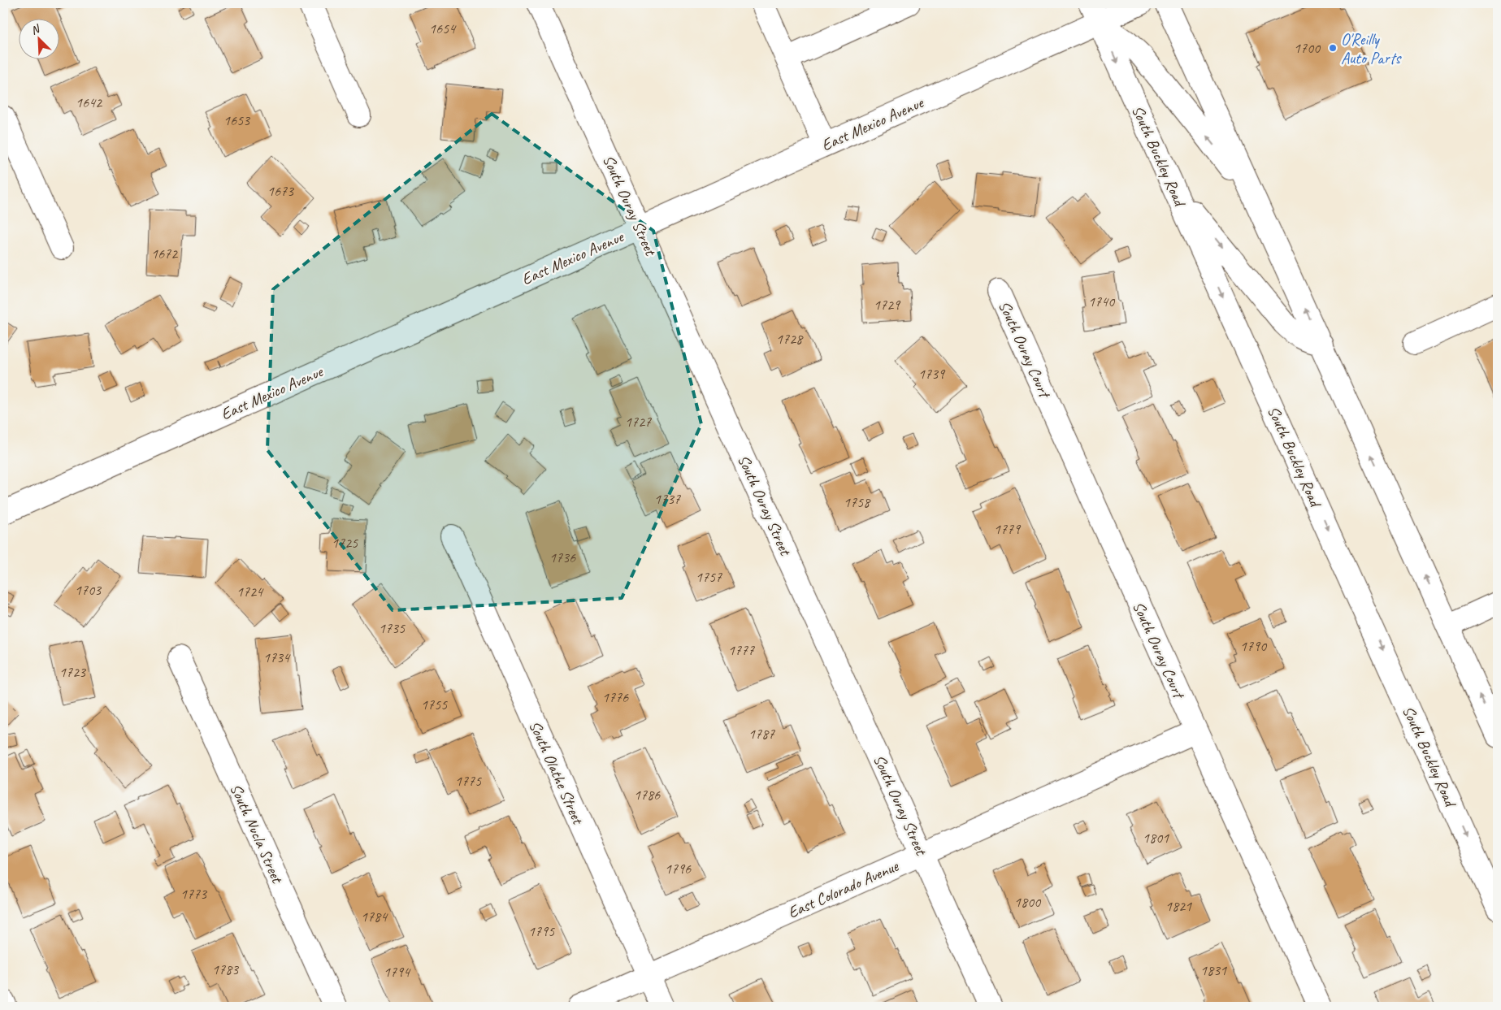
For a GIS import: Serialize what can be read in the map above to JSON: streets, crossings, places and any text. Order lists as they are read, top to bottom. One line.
{"streets":{"street":["East Mexico Avenue","South Buckley Road","South Ouray Street","South Ouray Court","South Olathe Street","South Nucla Street","East Colorado Avenue"]},"crossings":[["East Mexico Avenue","South Buckley Road"],["East Mexico Avenue","South Ouray Street"],["South Ouray Street","East Colorado Avenue"],["South Ouray Court","East Colorado Avenue"],["South Olathe Street","East Colorado Avenue"]],"places":["O'Reilly Auto Parts"],"house_numbers":["1654","1700","1642","1653","1673","1672","1740","1729","1728","1739","1727","1737","1758","1779","1725","1736","1757","1703","1724","1735","1790","1777","1734","1723","1776","1755","1787","1775","1786","1801","1796","1773","1800","1821","1784","1795","1783","1831","1794"],"north":"top left"}
